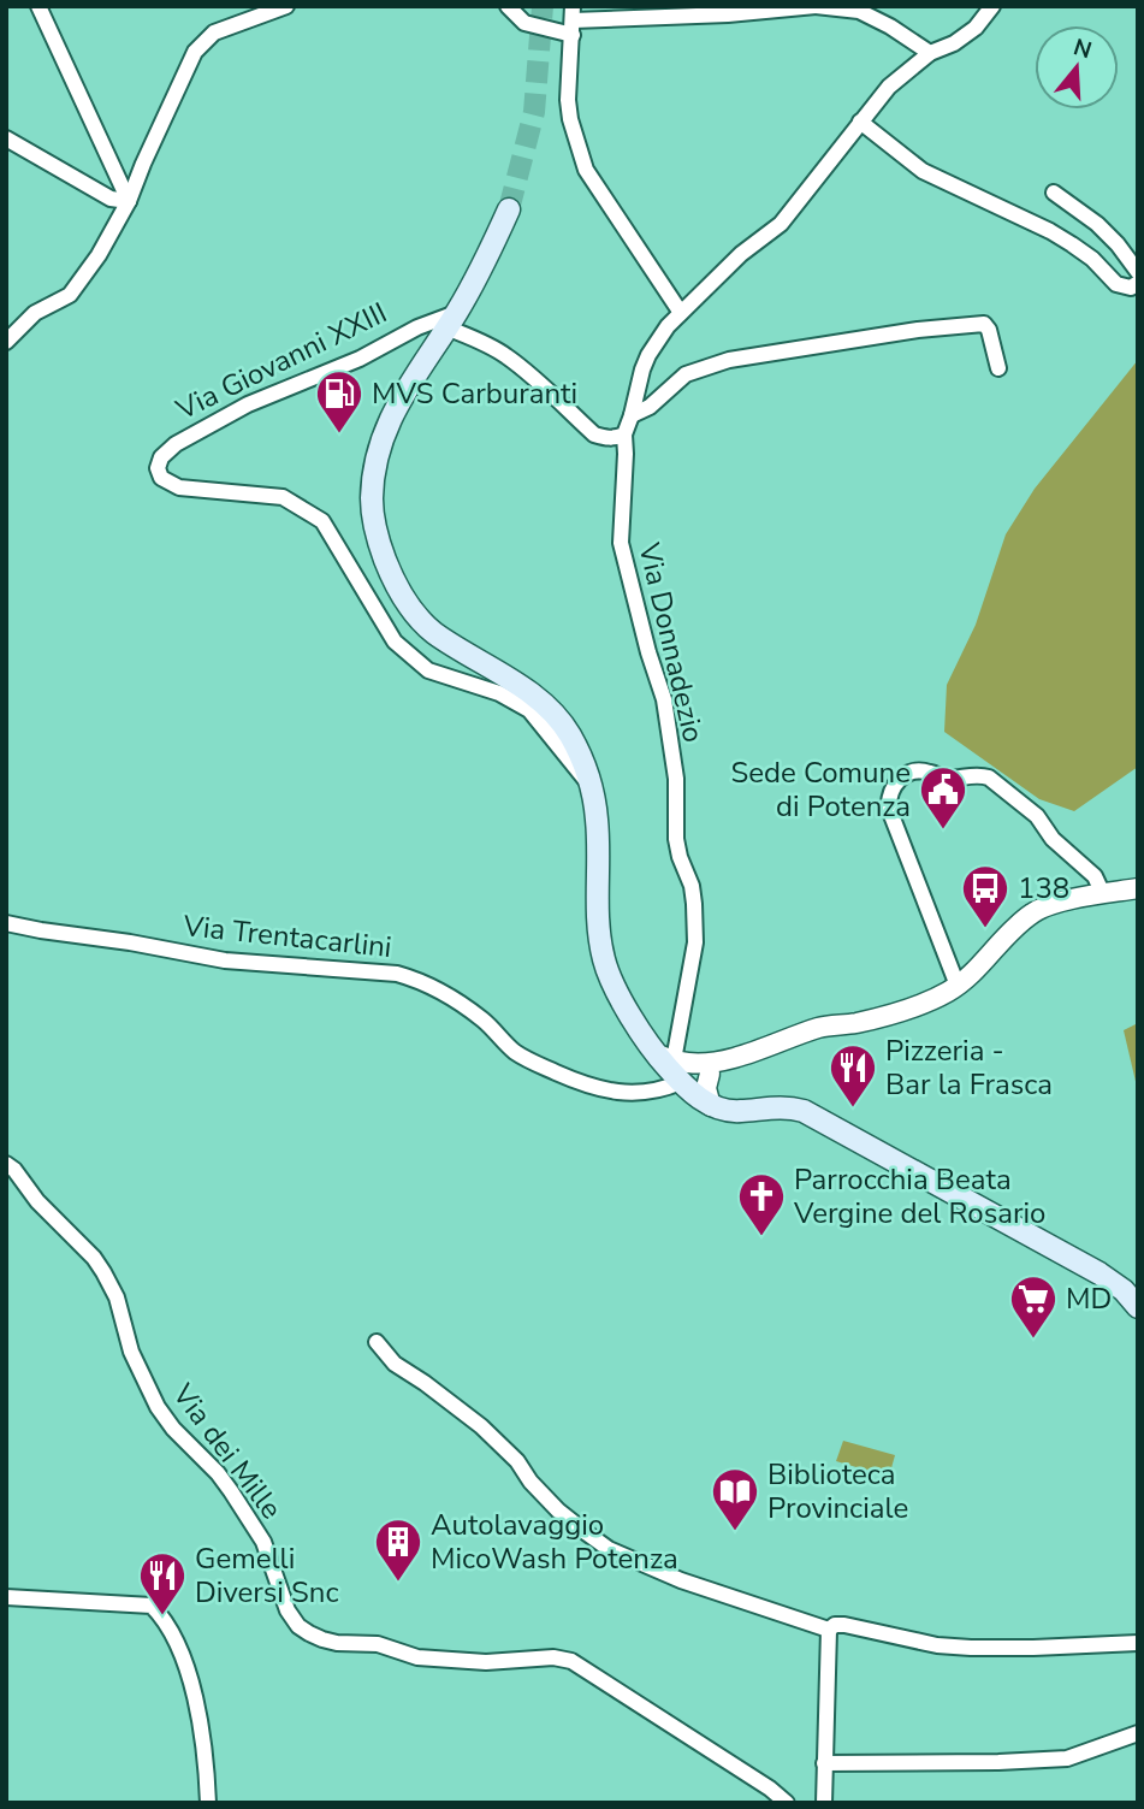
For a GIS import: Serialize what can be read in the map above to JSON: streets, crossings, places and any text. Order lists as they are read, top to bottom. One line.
{"streets":{"main road":["Via Giovanni XXIII"],"street":["Via Donnadezio","Via Trentacarlini","Via dei Mille"]},"crossings":[["Via Giovanni XXIII","Via Donnadezio"],["Via Giovanni XXIII","Via Trentacarlini"]],"places":{"fuel station":["MVS Carburanti"],"public building":["Sede Comune di Potenza"],"bus stop":["138"],"restaurant":["Pizzeria - Bar la Frasca","Gemelli Diversi Snc"],"church":["Parrocchia Beata Vergine del Rosario"],"supermarket":["MD"],"library":["Biblioteca Provinciale"],"building":["Autolavaggio MicoWash Potenza"]},"north":"top"}
